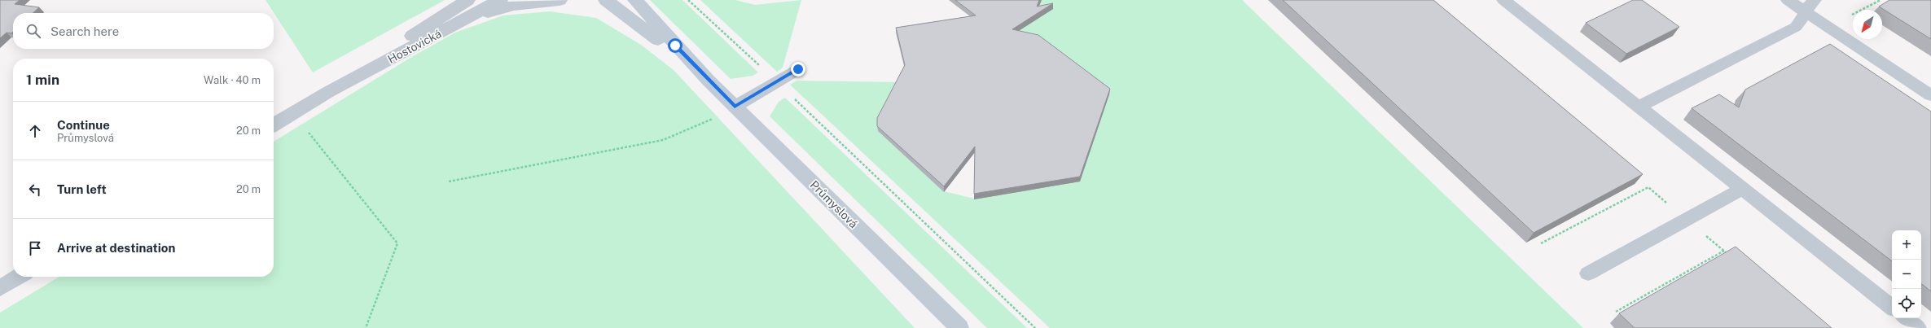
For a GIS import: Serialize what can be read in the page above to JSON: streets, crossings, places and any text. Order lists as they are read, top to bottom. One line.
{"streets":{"main road":["Průmyslová"],"street":["Hostovická"]},"north":"bottom left","page":{"search":"Search here","heading":["1 min","Walk · 40 m"],"list":[["Continue","Průmyslová","20 m"],["Turn left","20 m"],"Arrive at destination"],"map_buttons":["+","−"]}}
